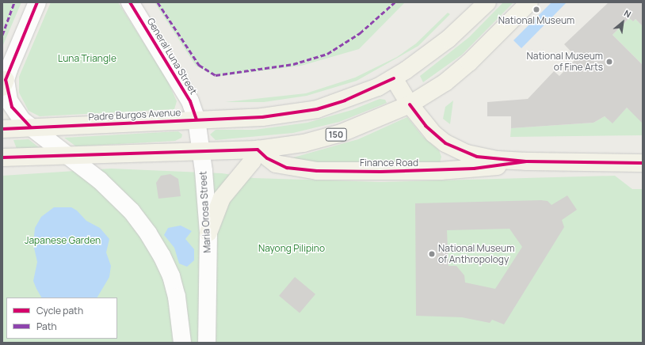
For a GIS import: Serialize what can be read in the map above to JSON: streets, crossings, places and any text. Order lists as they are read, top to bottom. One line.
{"streets":{"main road":["Padre Burgos Avenue","150","Finance Road"],"street":["General Luna Street","Maria Orosa Street"]},"crossings":[["General Luna Street","Padre Burgos Avenue"],["General Luna Street","Maria Orosa Street"],["Padre Burgos Avenue","Finance Road"],["Padre Burgos Avenue","Maria Orosa Street"],["150","Finance Road"],["150","Maria Orosa Street"]],"parks":["Luna Triangle","Japanese Garden","Nayong Pilipino"],"places":["National Museum","National Museum of Fine Arts","National Museum of Anthropology"],"legend":["Cycle path","Path"],"north":"top right"}
